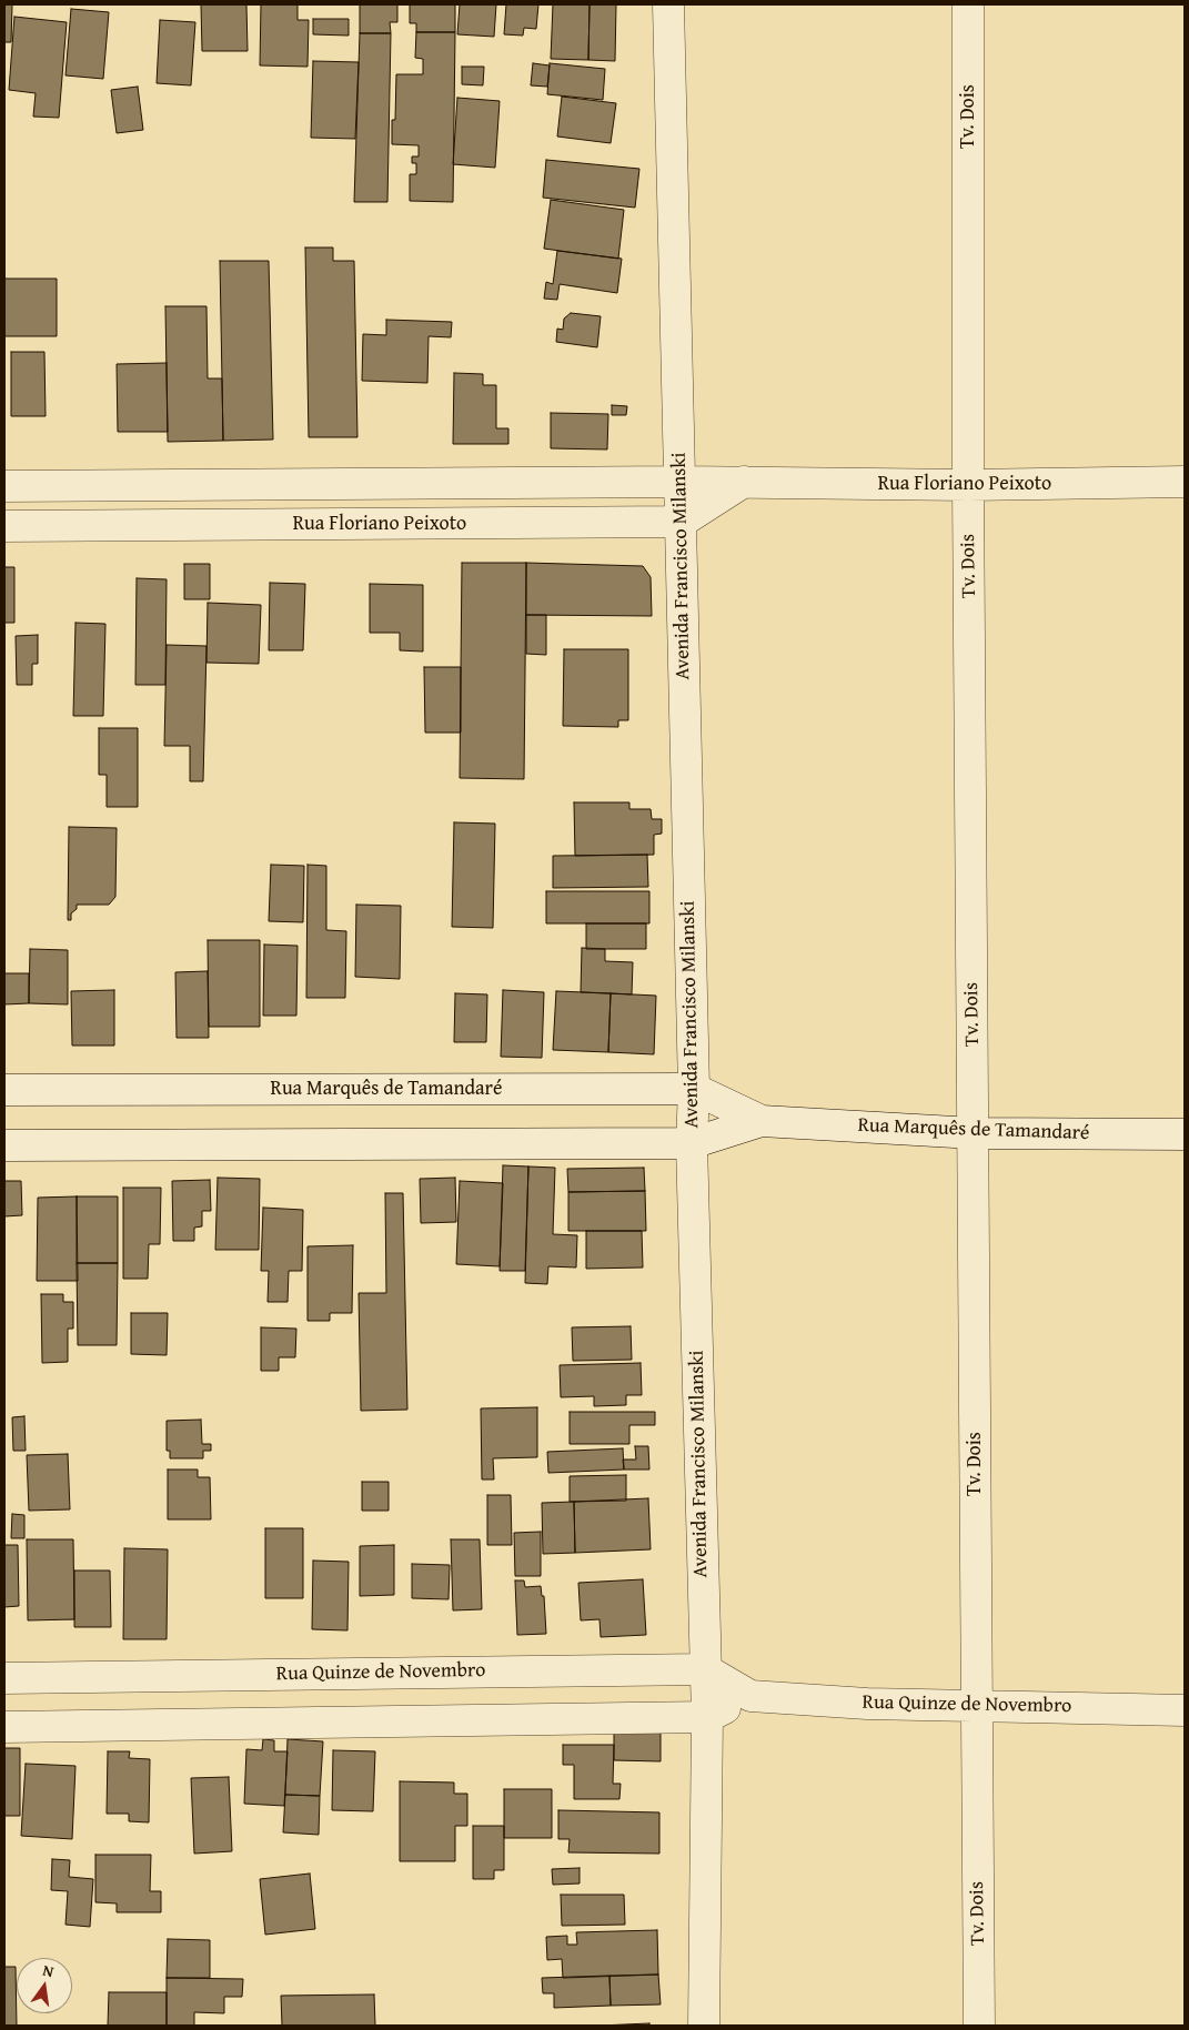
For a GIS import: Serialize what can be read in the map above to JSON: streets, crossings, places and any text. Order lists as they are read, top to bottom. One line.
{"streets":{"street":["Tv. Dois","Rua Floriano Peixoto","Avenida Francisco Milanski","Rua Marquês de Tamandaré","Rua Quinze de Novembro"]},"crossings":[["Tv. Dois","Rua Floriano Peixoto"],["Tv. Dois","Rua Marquês de Tamandaré"],["Tv. Dois","Rua Quinze de Novembro"],["Rua Floriano Peixoto","Avenida Francisco Milanski"],["Avenida Francisco Milanski","Rua Marquês de Tamandaré"],["Avenida Francisco Milanski","Rua Quinze de Novembro"]],"north":"top"}
